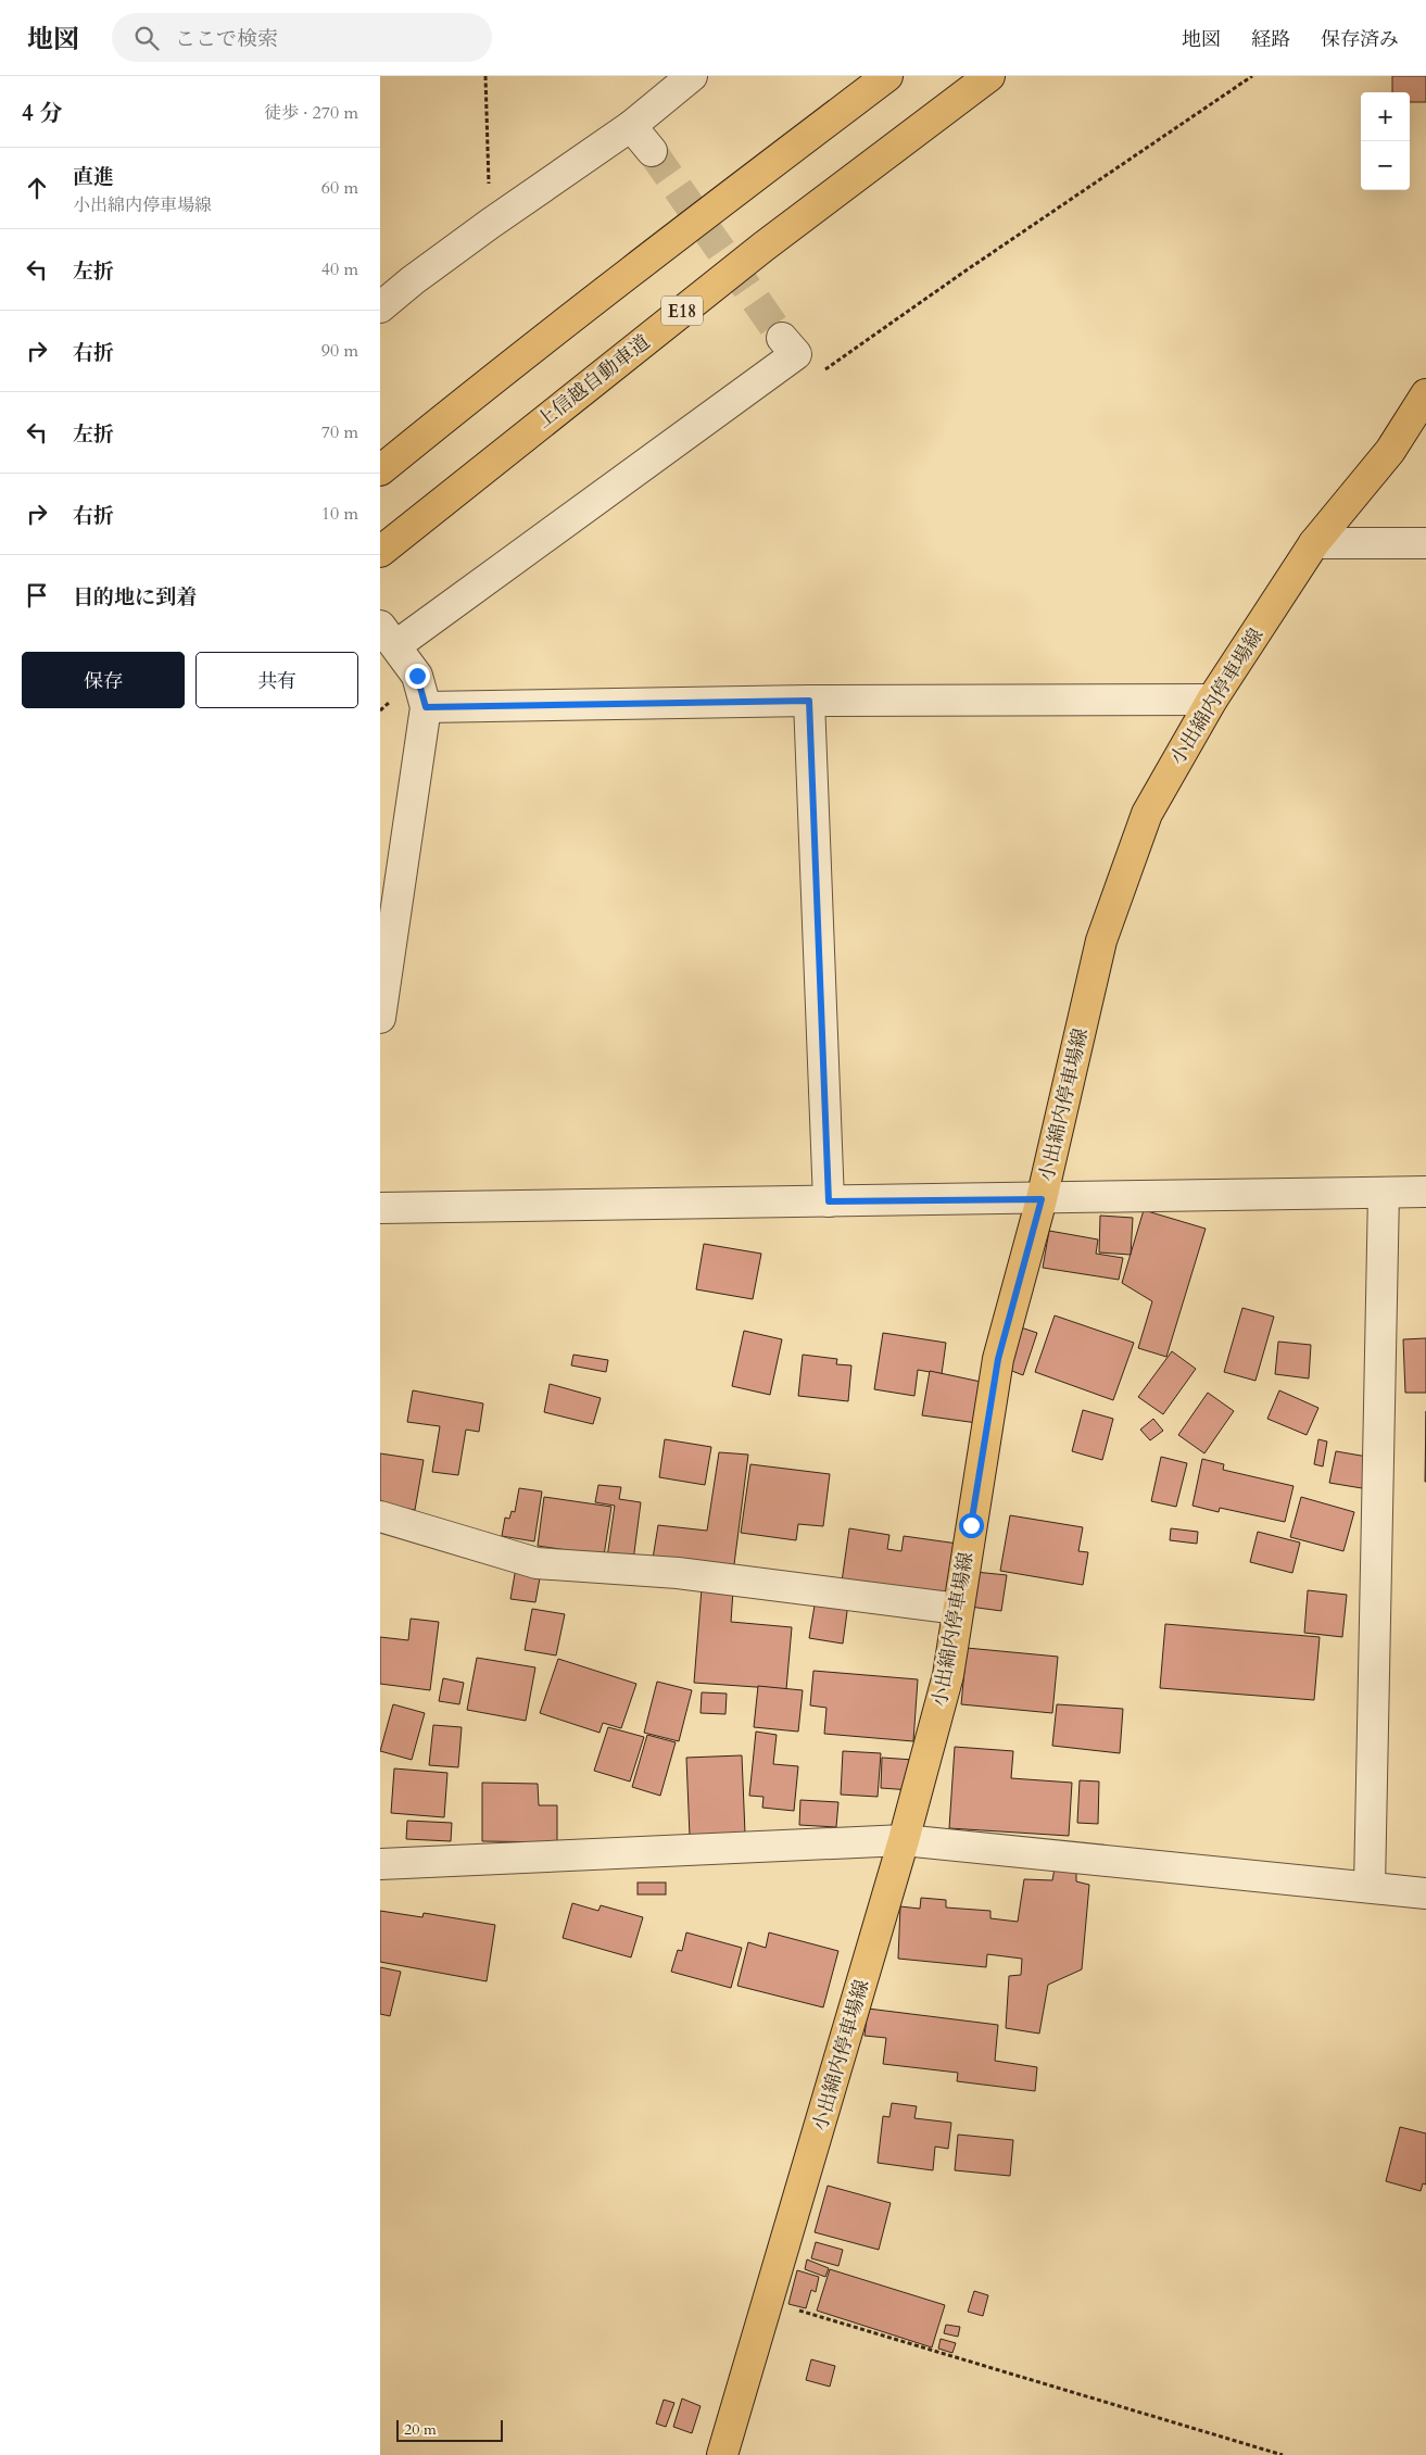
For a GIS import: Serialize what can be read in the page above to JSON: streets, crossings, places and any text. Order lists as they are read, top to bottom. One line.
{"streets":{"main road":["E18","上信越自動車道","小出綿内停車場線"]},"scale_bar":"20 m","page":{"header":"地図","search":"ここで検索","nav":["地図","経路","保存済み"],"heading":["4 分","徒歩 · 270 m"],"map_buttons":["+","−"],"list":[["直進","小出綿内停車場線","60 m"],["左折","40 m"],["右折","90 m"],["左折","70 m"],["右折","10 m"],"目的地に到着"],"buttons":["保存","共有"],"scale":"20 m"}}
